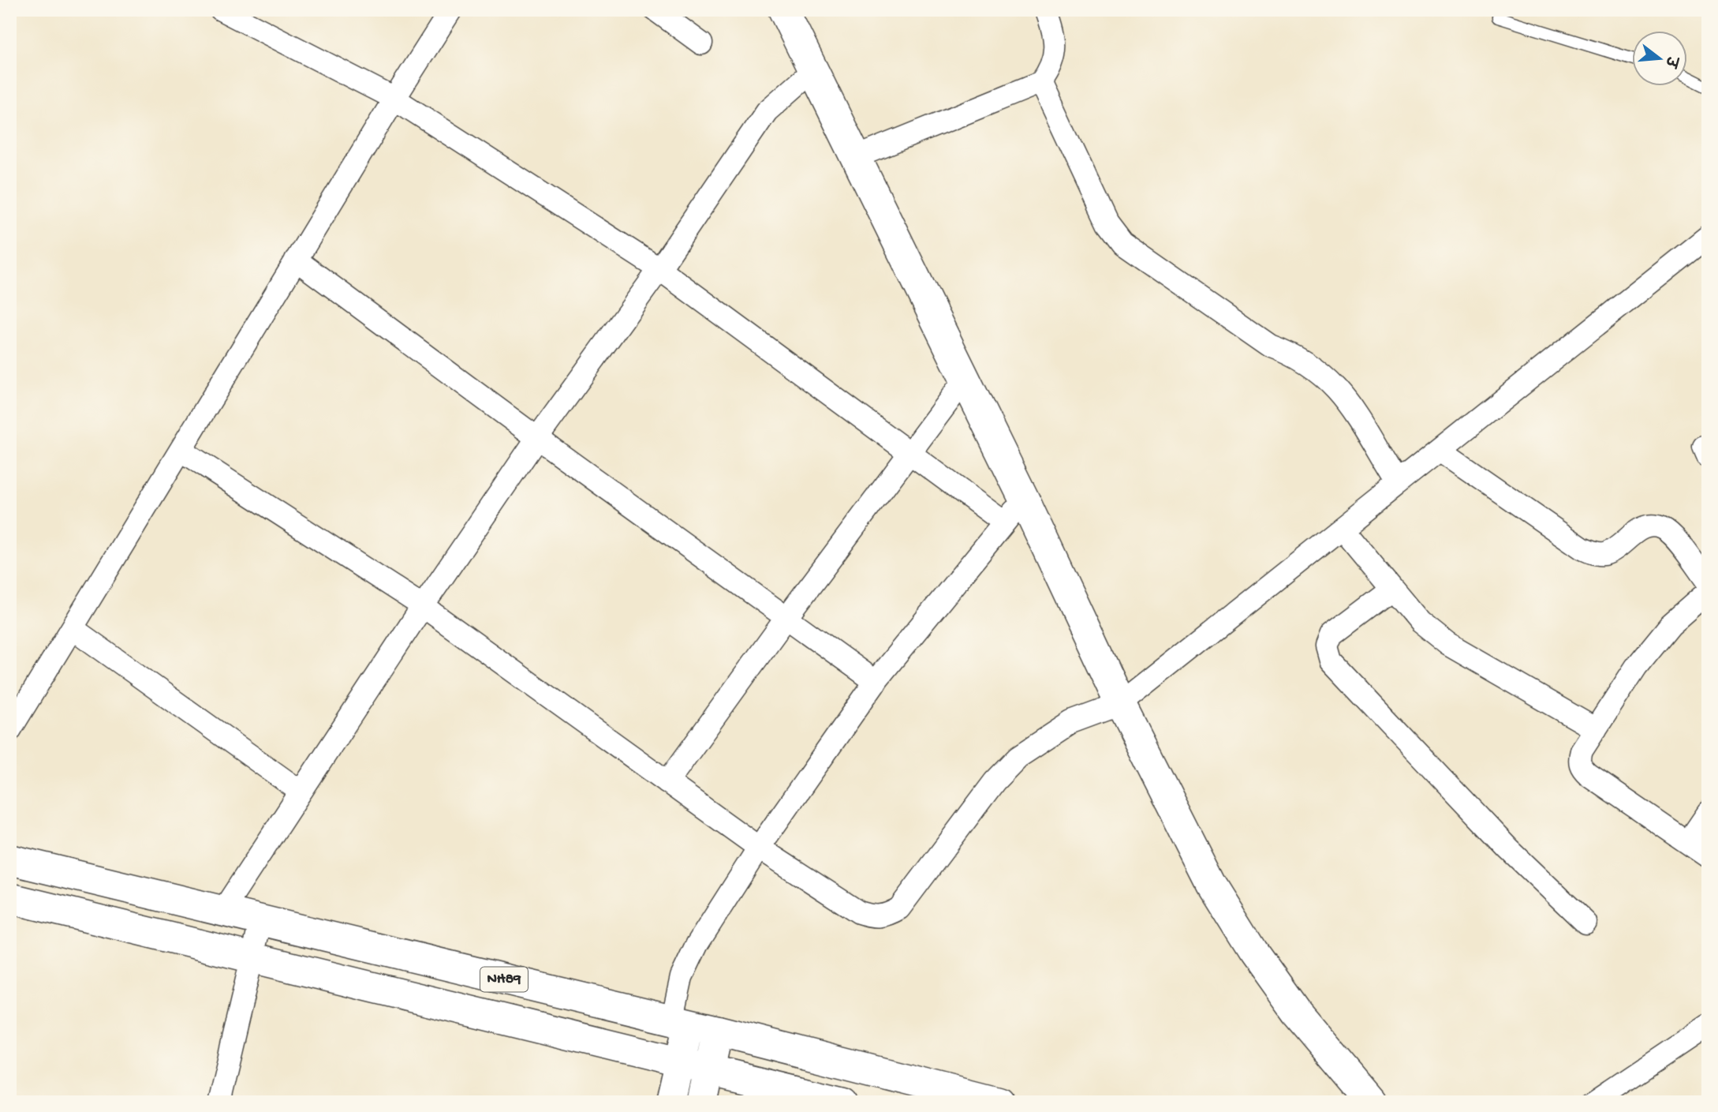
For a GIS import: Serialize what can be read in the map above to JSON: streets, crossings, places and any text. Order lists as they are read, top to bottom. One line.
{"streets":{"main road":["NH89"]},"north":"right"}
